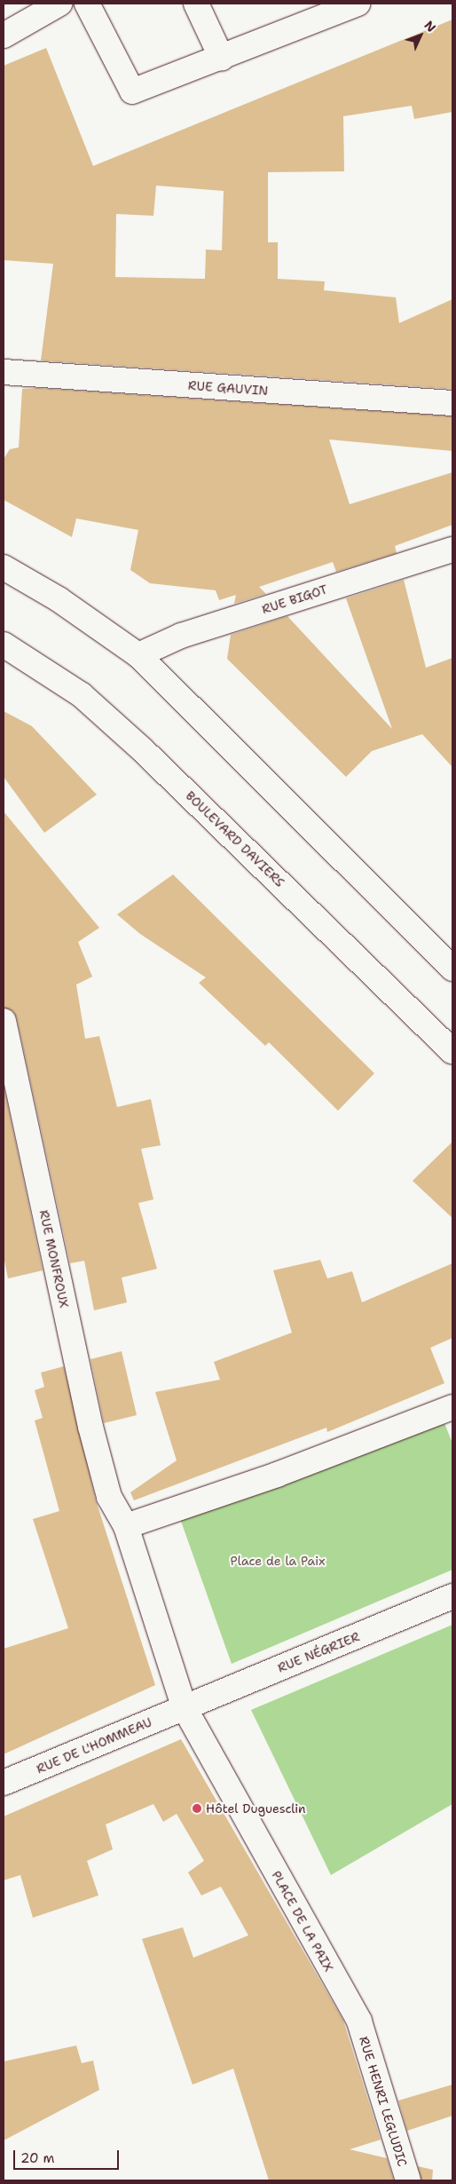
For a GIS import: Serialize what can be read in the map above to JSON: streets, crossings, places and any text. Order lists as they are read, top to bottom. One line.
{"streets":{"street":["RUE GAUVIN","RUE BIGOT","BOULEVARD DAVIERS","RUE MONFROUX","RUE NÉGRIER","RUE DE L'HOMMEAU","PLACE DE LA PAIX","RUE HENRI LEGLUDIC"]},"crossings":[["RUE MONFROUX","PLACE DE LA PAIX"],["RUE NÉGRIER","RUE DE L'HOMMEAU"],["RUE NÉGRIER","PLACE DE LA PAIX"],["RUE DE L'HOMMEAU","PLACE DE LA PAIX"],["PLACE DE LA PAIX","RUE HENRI LEGLUDIC"]],"parks":["Place de la Paix"],"places":["Hôtel Duguesclin"],"scale_bar":"20 m","north":"top right"}
